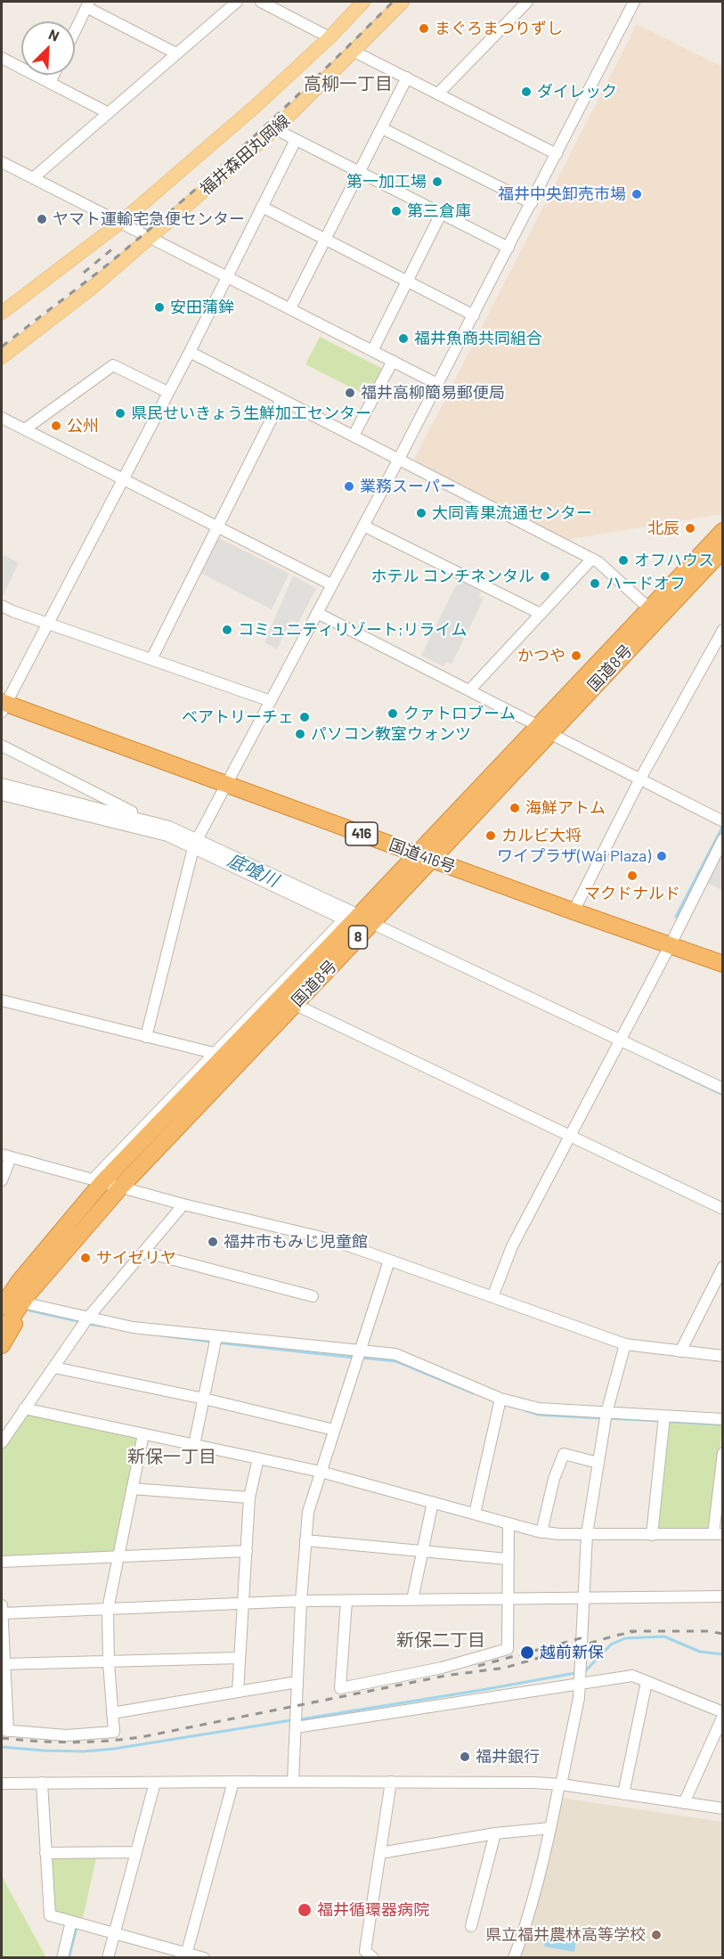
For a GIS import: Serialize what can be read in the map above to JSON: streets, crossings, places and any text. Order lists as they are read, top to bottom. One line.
{"streets":{"highway":["国道8号","416","国道416号","8"],"main road":["福井森田丸岡線"]},"crossings":[["国道8号","国道416号"],["国道8号","8"]],"districts":["高柳一丁目","新保一丁目","新保二丁目"],"water":["底喰川"],"places":["まぐろまつりずし","ダイレック","第一加工場","福井中央卸売市場","第三倉庫","ヤマト運輸宅急便センター","安田蒲鉾","福井魚商共同組合","福井高柳簡易郵便局","県民せいきょう生鮮加工センター","公州","業務スーパー","大同青果流通センター","北辰","オフハウス","ホテル コンチネンタル","ハードオフ","コミュニティリゾート;リライム","かつや","クァトロブーム","ベアトリーチェ","パソコン教室ウォンツ","海鮮アトム","カルビ大将","ワイプラザ(Wai Plaza)","マクドナルド","福井市もみじ児童館","サイゼリヤ","越前新保","福井銀行","福井循環器病院","県立福井農林高等学校"],"north":"top right"}
